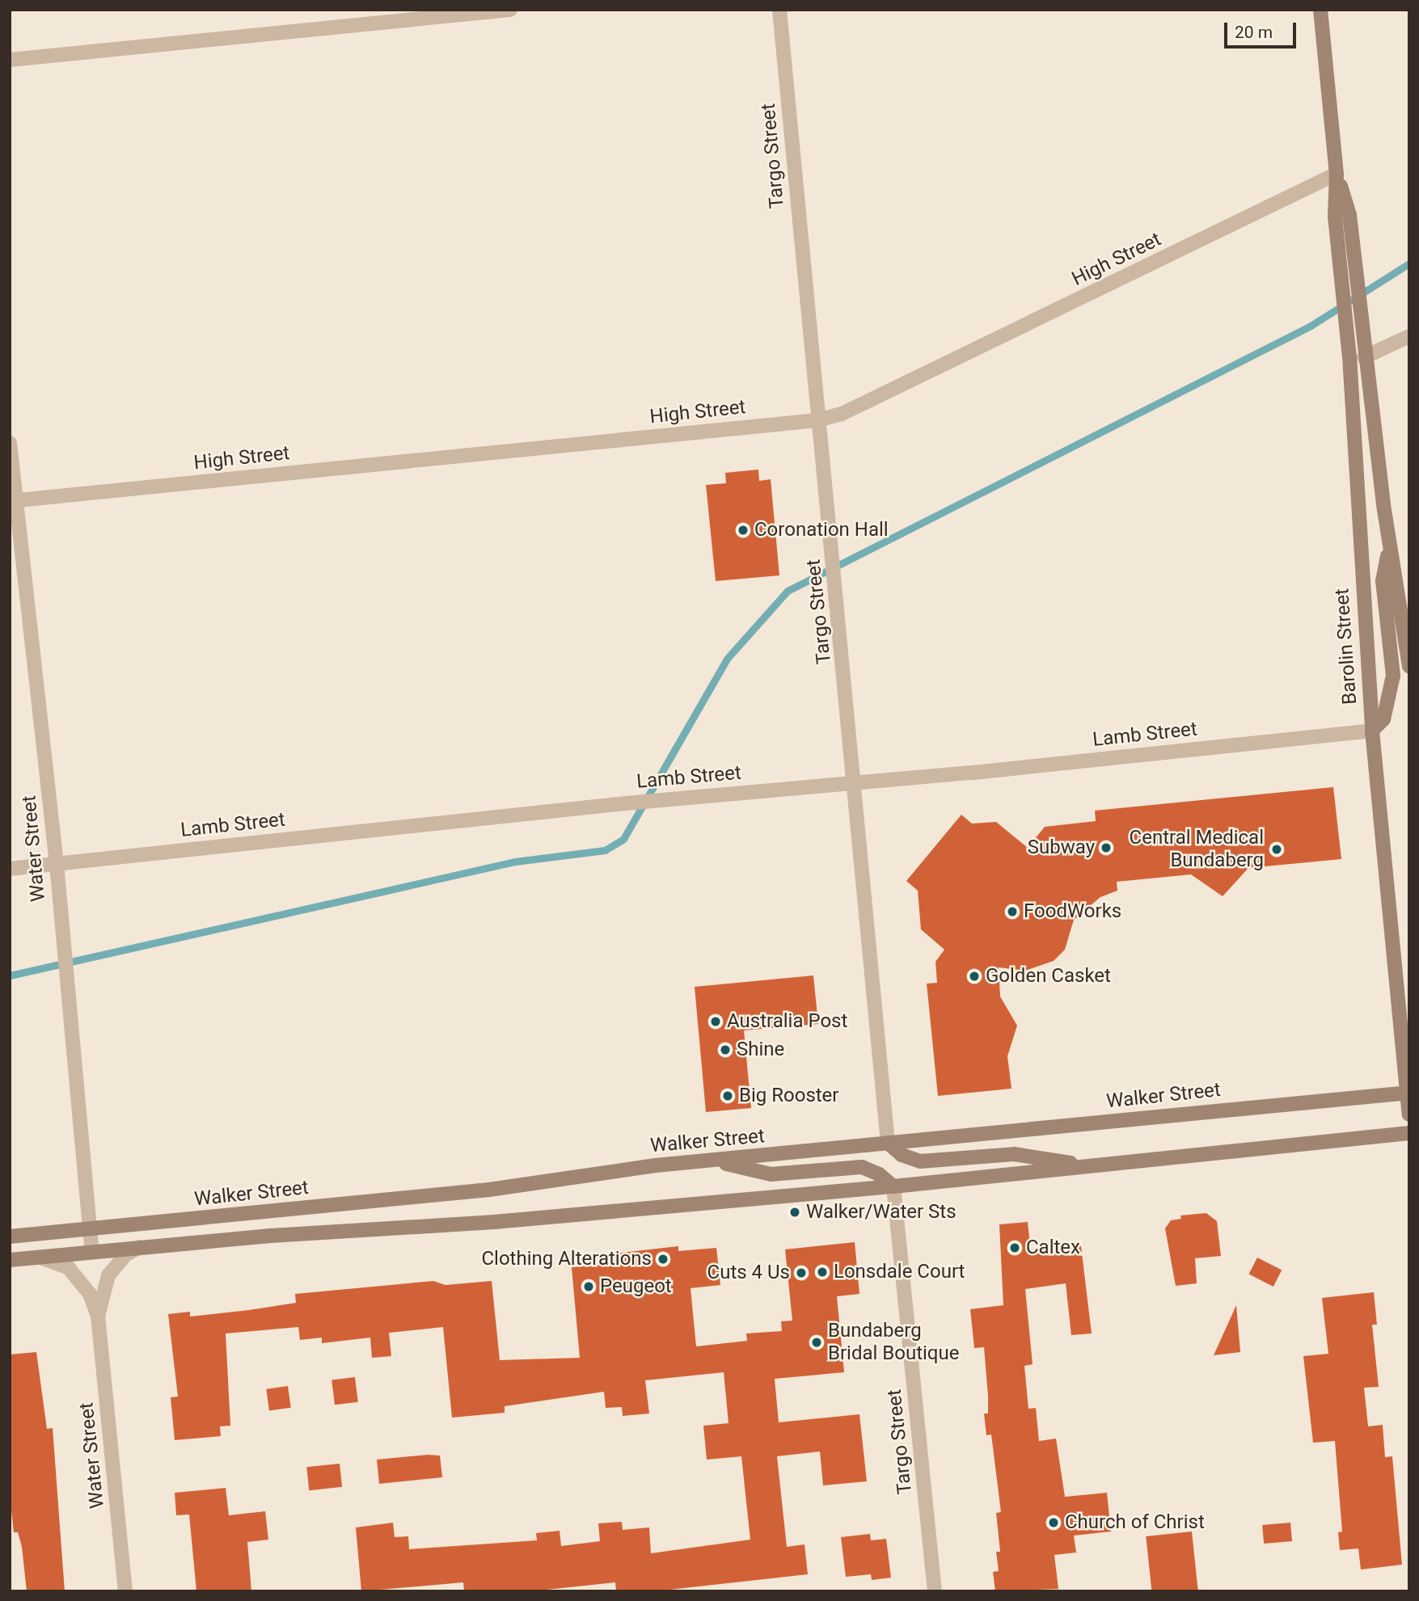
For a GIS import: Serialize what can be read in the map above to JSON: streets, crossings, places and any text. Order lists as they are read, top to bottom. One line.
{"streets":{"main road":["Barolin Street","Walker Street"],"street":["Targo Street","High Street","Lamb Street","Water Street"]},"crossings":[["Targo Street","High Street"],["Targo Street","Lamb Street"],["Targo Street","Walker Street"],["High Street","Barolin Street"],["High Street","Water Street"],["Barolin Street","Lamb Street"],["Barolin Street","Walker Street"],["Lamb Street","Water Street"],["Water Street","Walker Street"]],"places":["Coronation Hall","Subway","Central Medical Bundaberg","FoodWorks","Golden Casket","Australia Post","Shine","Big Rooster","Walker/Water Sts","Caltex","Clothing Alterations","Lonsdale Court","Cuts 4 Us","Peugeot","Bundaberg Bridal Boutique","Church of Christ"],"scale_bar":"20 m"}
